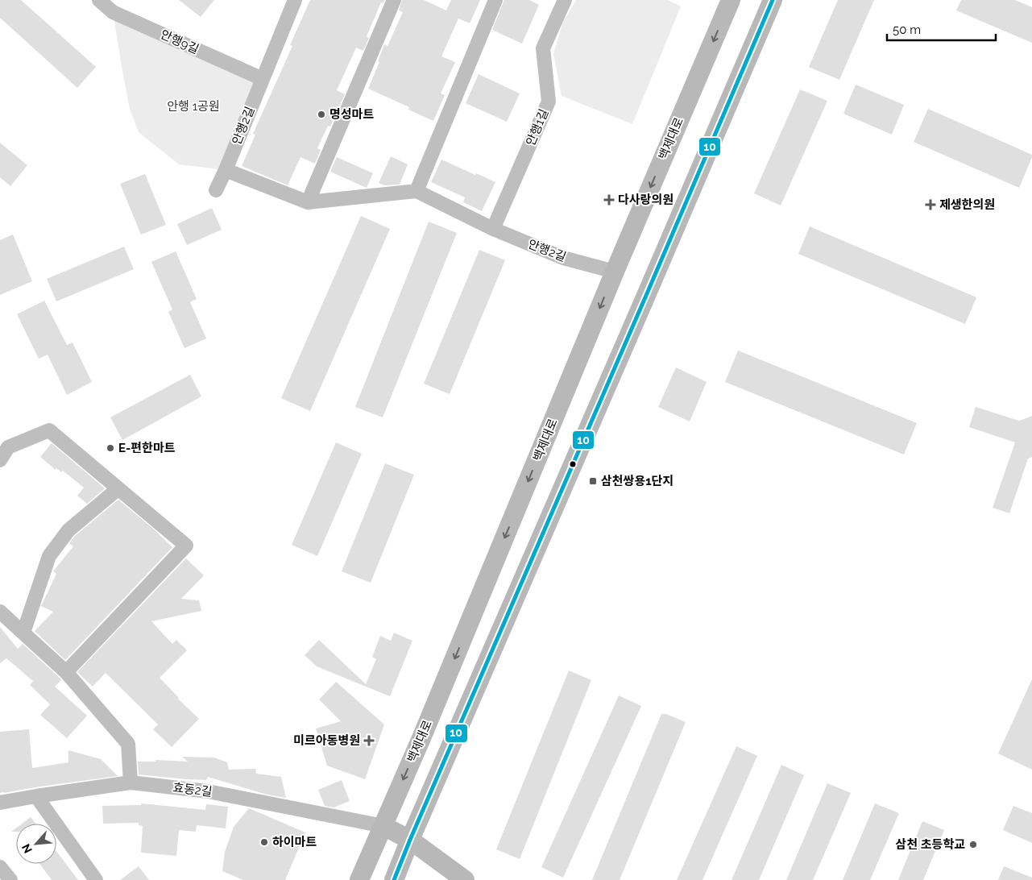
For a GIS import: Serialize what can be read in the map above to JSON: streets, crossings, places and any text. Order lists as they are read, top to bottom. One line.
{"streets":{"street":["안행9길","안행2길","안행1길","백제대로","효동2길"]},"crossings":[["안행9길","안행2길"],["안행2길","안행1길"],["안행2길","백제대로"],["백제대로","효동2길"]],"parks":["안행 1공원"],"places":{"other":["명성마트","E-편한마트","하이마트","삼천 초등학교"],"health":["다사랑의원","제생한의원","미르아동병원"],"transit":["삼천쌍용1단지"]},"lines":["transit line 10"],"scale_bar":"50 m","north":"bottom left"}
